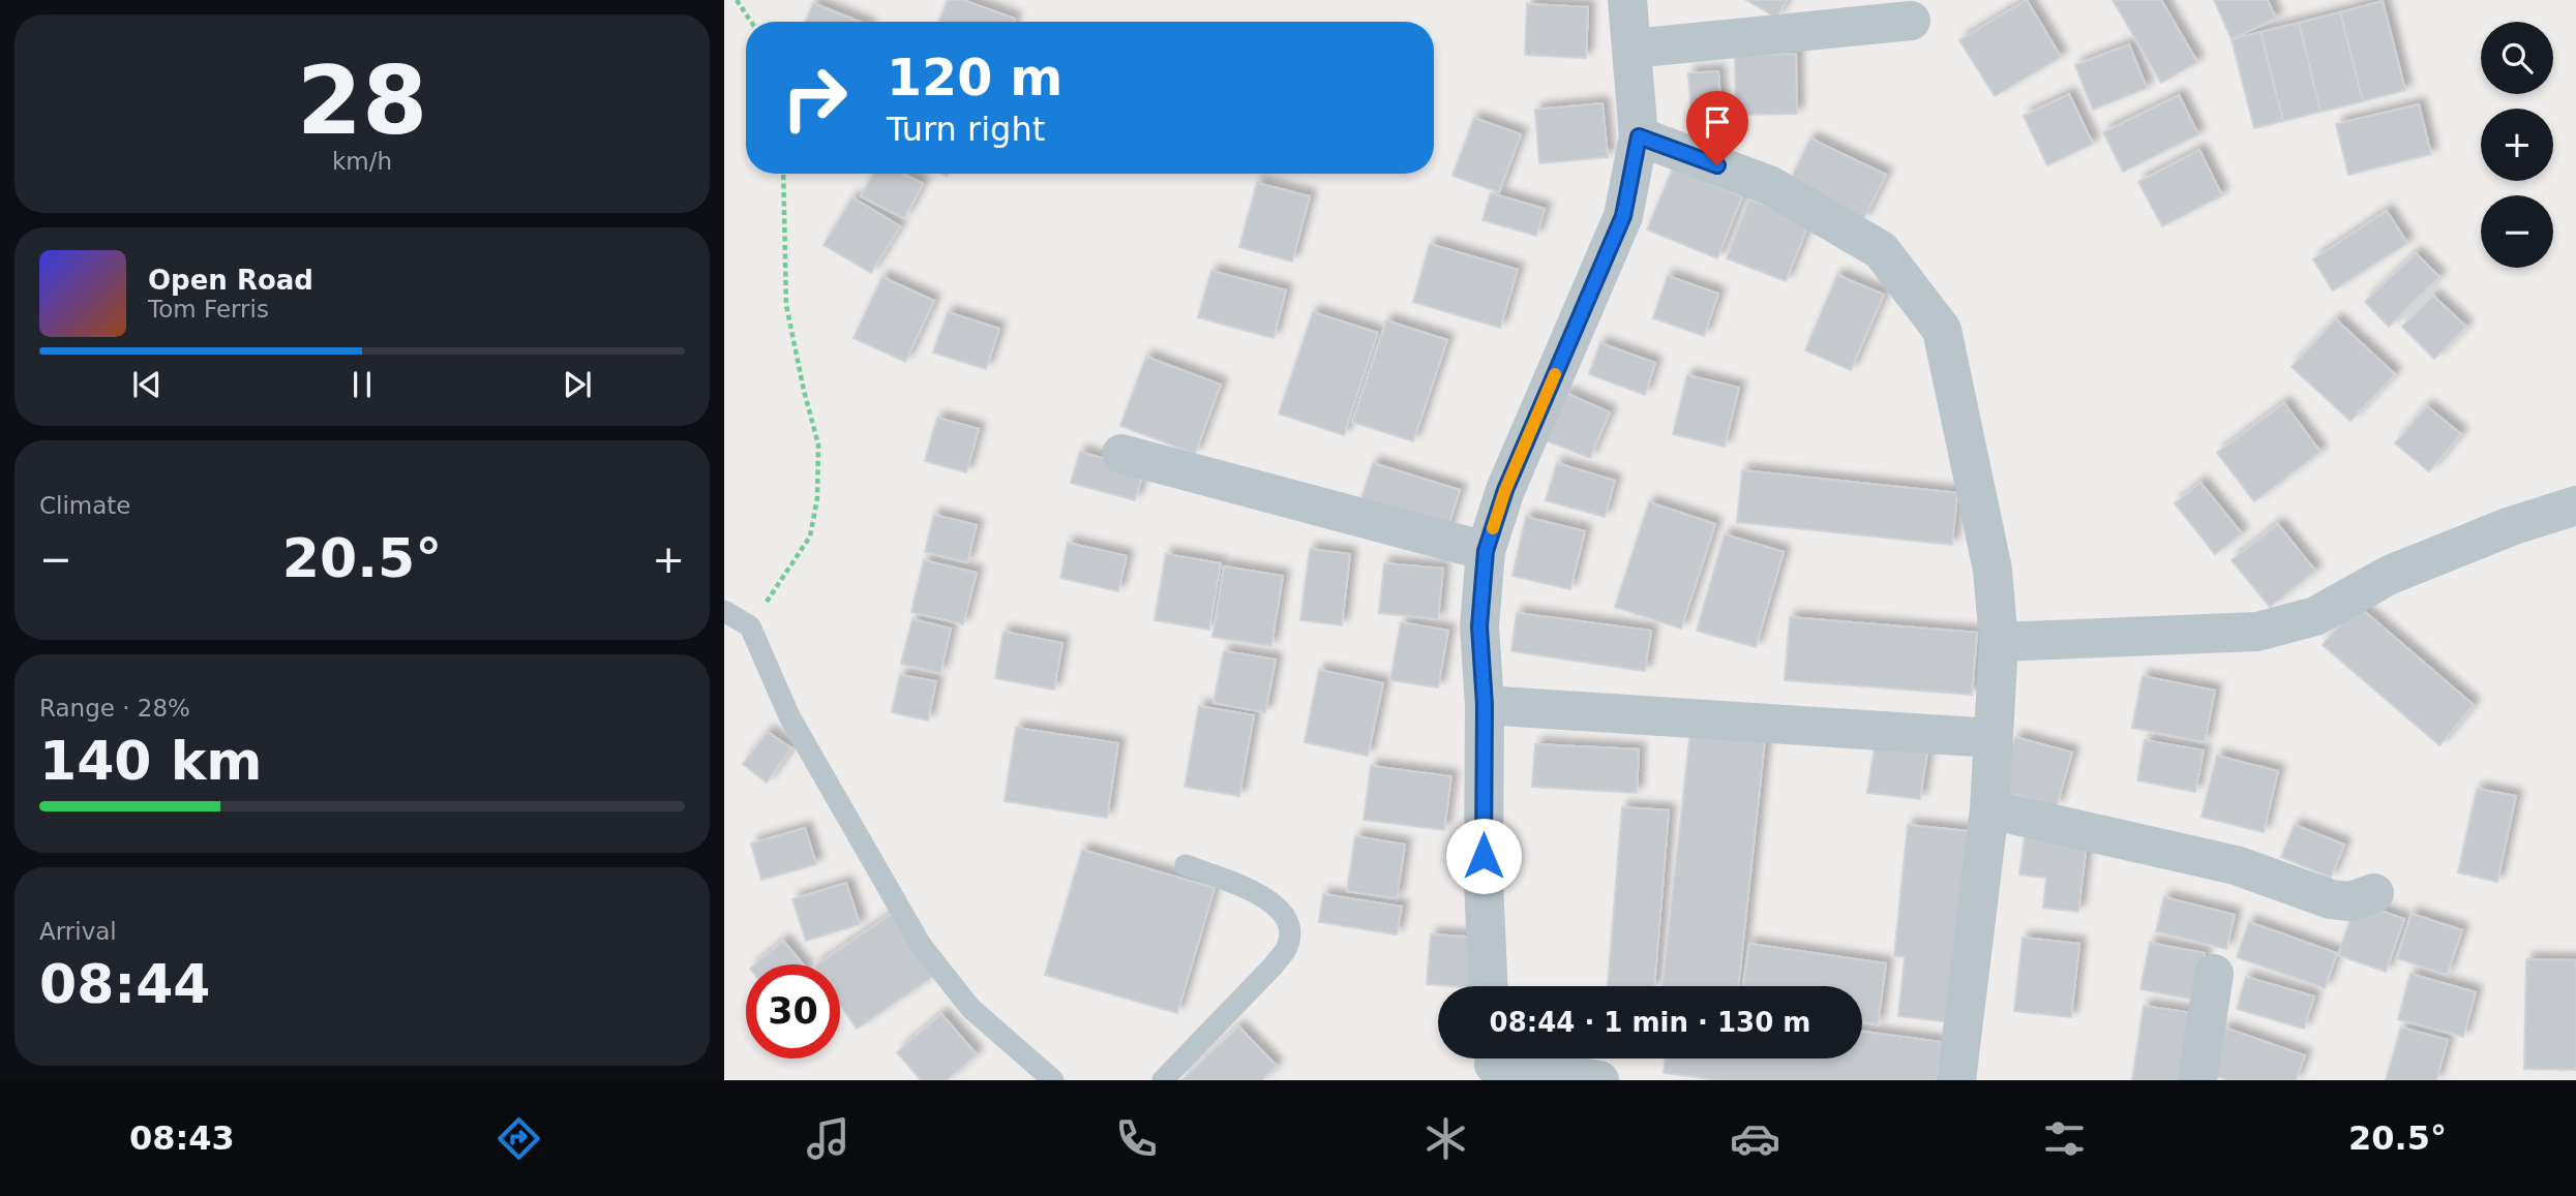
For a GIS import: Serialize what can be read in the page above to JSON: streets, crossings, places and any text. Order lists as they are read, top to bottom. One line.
{"page":{"tile":[["28","km/h"],"Climate",["Range · 28%","140 km"],["Arrival","08:44"]],"map_buttons":["+","−"],"turn":["120 m","Turn right"],"song":["Open Road","Tom Ferris"],"heat":["−","20.5°","+"],"limit":"30","trip":"08:44 · 1 min · 130 m","tabs":["08:43","20.5°"]}}
